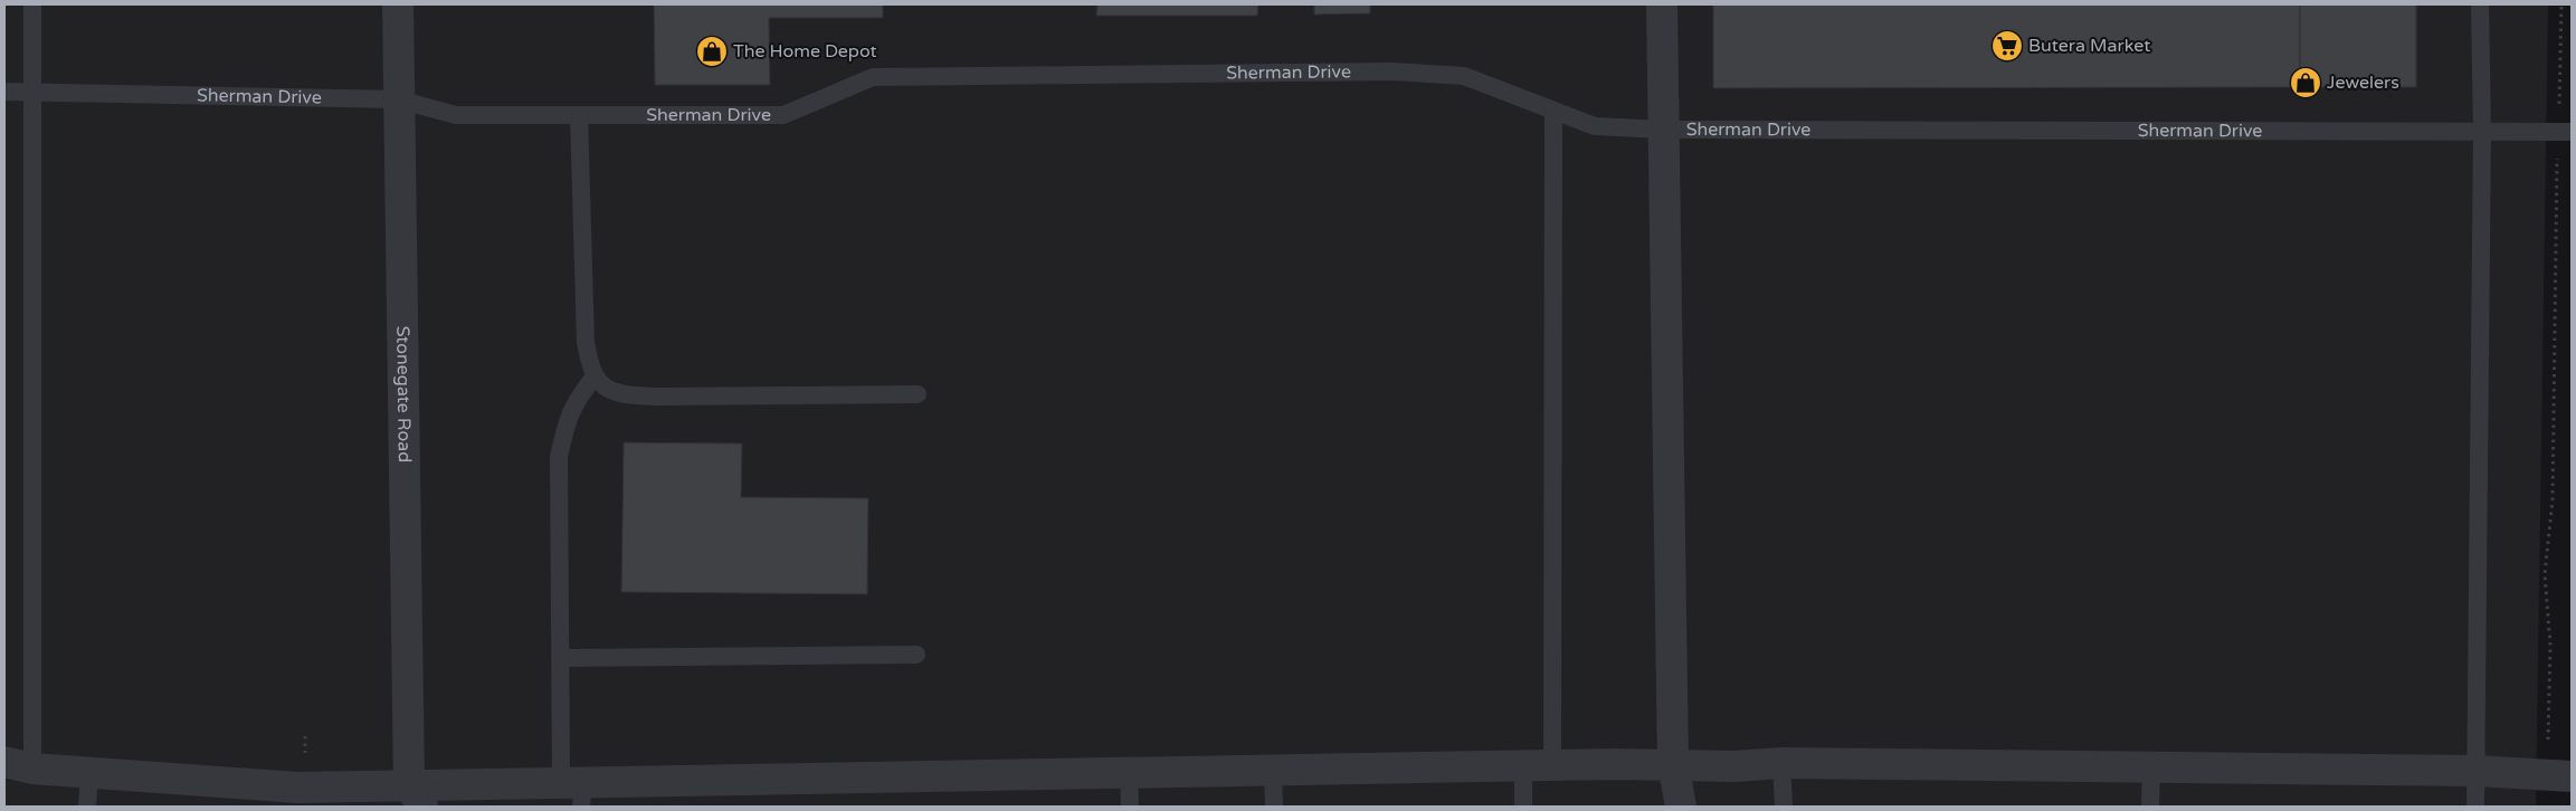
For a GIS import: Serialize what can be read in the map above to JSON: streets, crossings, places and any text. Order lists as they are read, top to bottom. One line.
{"streets":{"street":["Stonegate Road"],"lane":["Sherman Drive"]},"crossings":[["Sherman Drive","Stonegate Road"]],"places":{"supermarket":["Butera Market"],"shop":["The Home Depot","Jewelers"]}}
